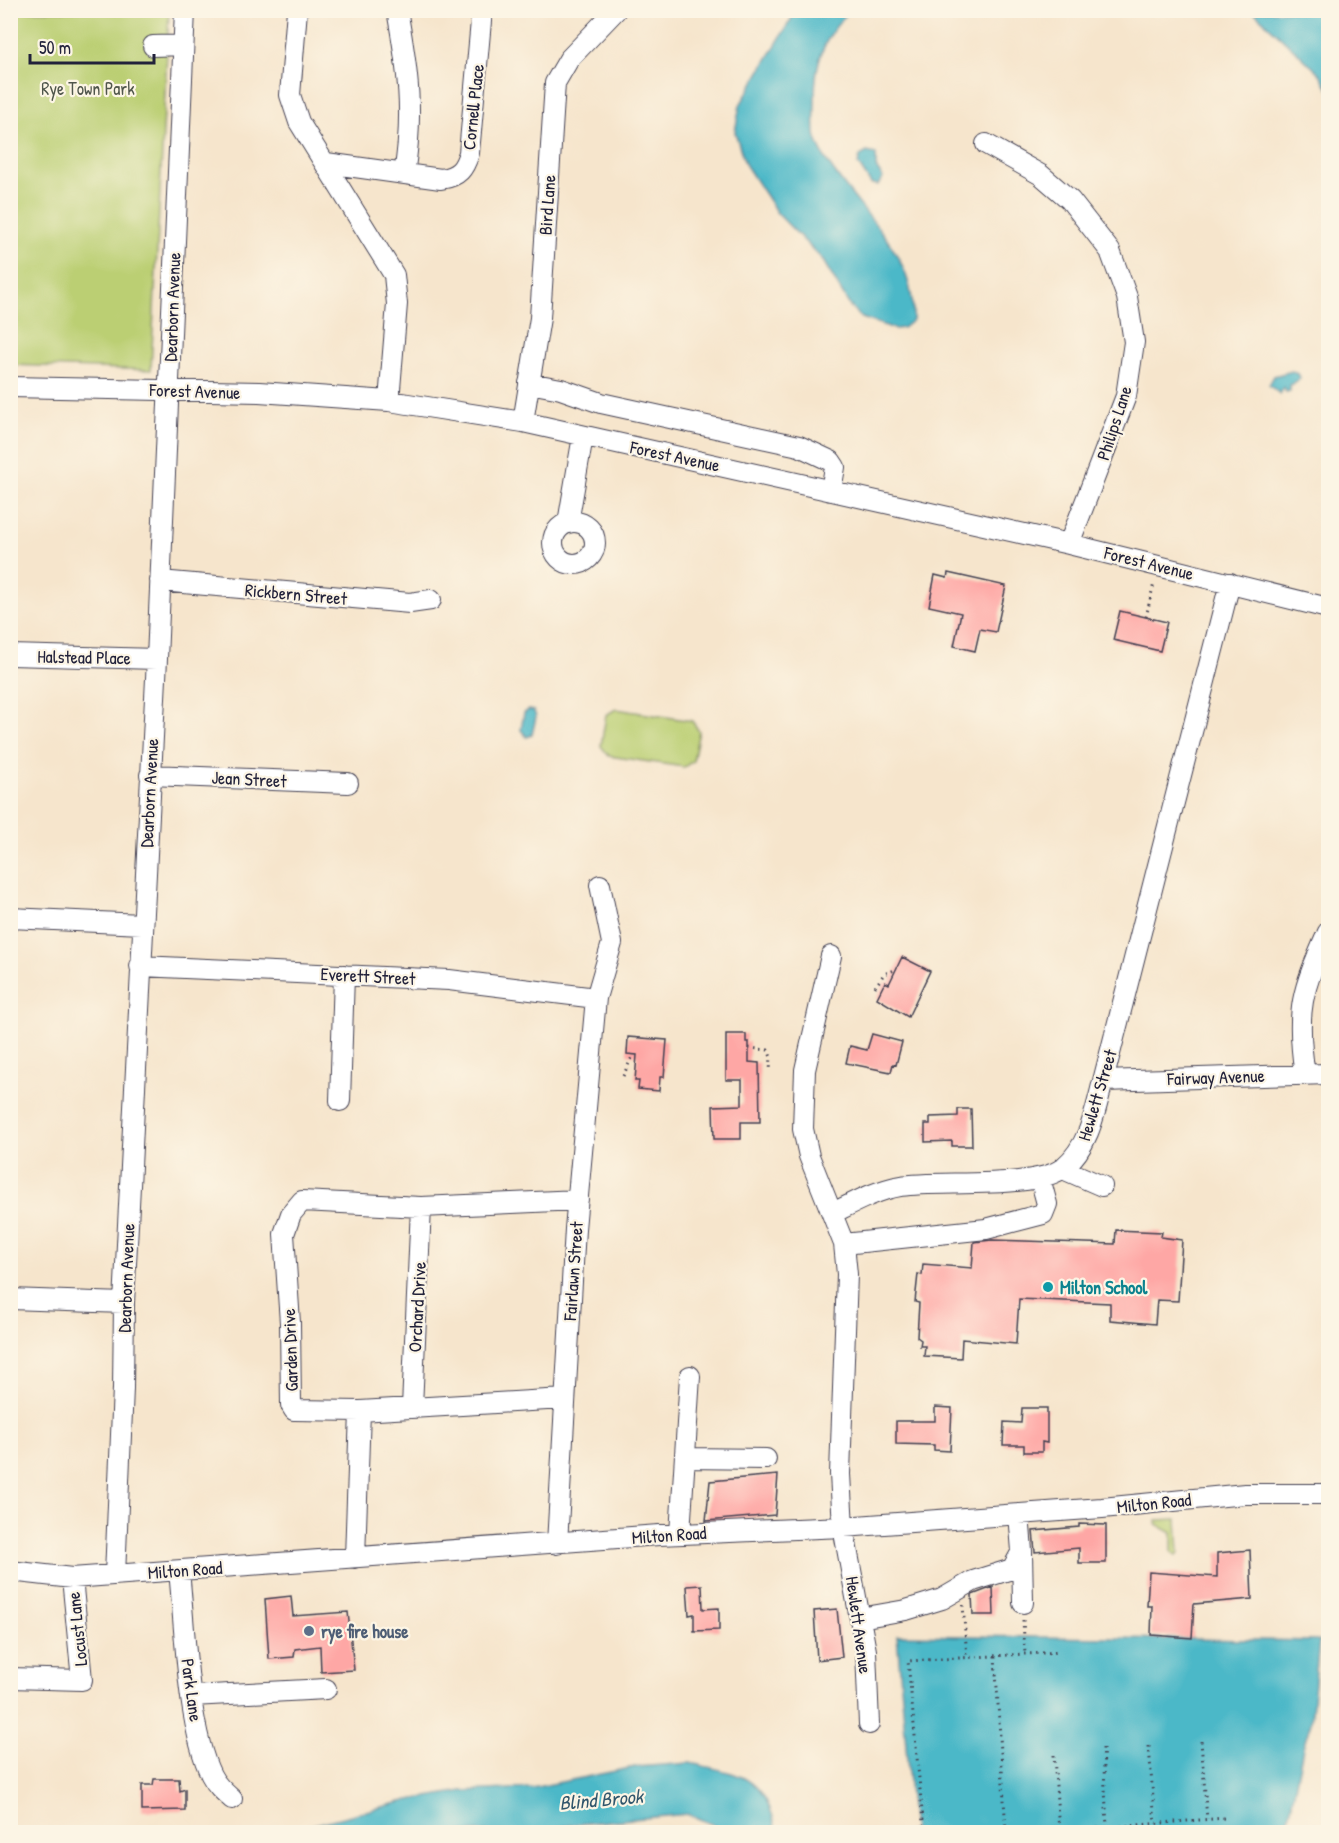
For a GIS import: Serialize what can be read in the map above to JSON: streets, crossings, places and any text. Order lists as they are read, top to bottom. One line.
{"streets":{"street":["Cornell Place","Bird Lane","Dearborn Avenue","Forest Avenue","Philips Lane","Rickbern Street","Halstead Place","Jean Street","Everett Street","Fairway Avenue","Hewlett Street","Fairlawn Street","Orchard Drive","Garden Drive","Milton Road","Hewlett Avenue","Locust Lane","Park Lane"]},"crossings":[["Bird Lane","Forest Avenue"],["Dearborn Avenue","Forest Avenue"],["Dearborn Avenue","Rickbern Street"],["Dearborn Avenue","Halstead Place"],["Dearborn Avenue","Jean Street"],["Dearborn Avenue","Everett Street"],["Dearborn Avenue","Milton Road"],["Forest Avenue","Philips Lane"],["Forest Avenue","Hewlett Street"],["Everett Street","Fairlawn Street"],["Fairway Avenue","Hewlett Street"],["Fairlawn Street","Garden Drive"],["Fairlawn Street","Milton Road"],["Orchard Drive","Garden Drive"],["Milton Road","Hewlett Avenue"],["Milton Road","Locust Lane"],["Milton Road","Park Lane"]],"water":["Blind Brook"],"parks":["Rye Town Park"],"places":["Milton School","rye fire house"],"scale_bar":"50 m"}
